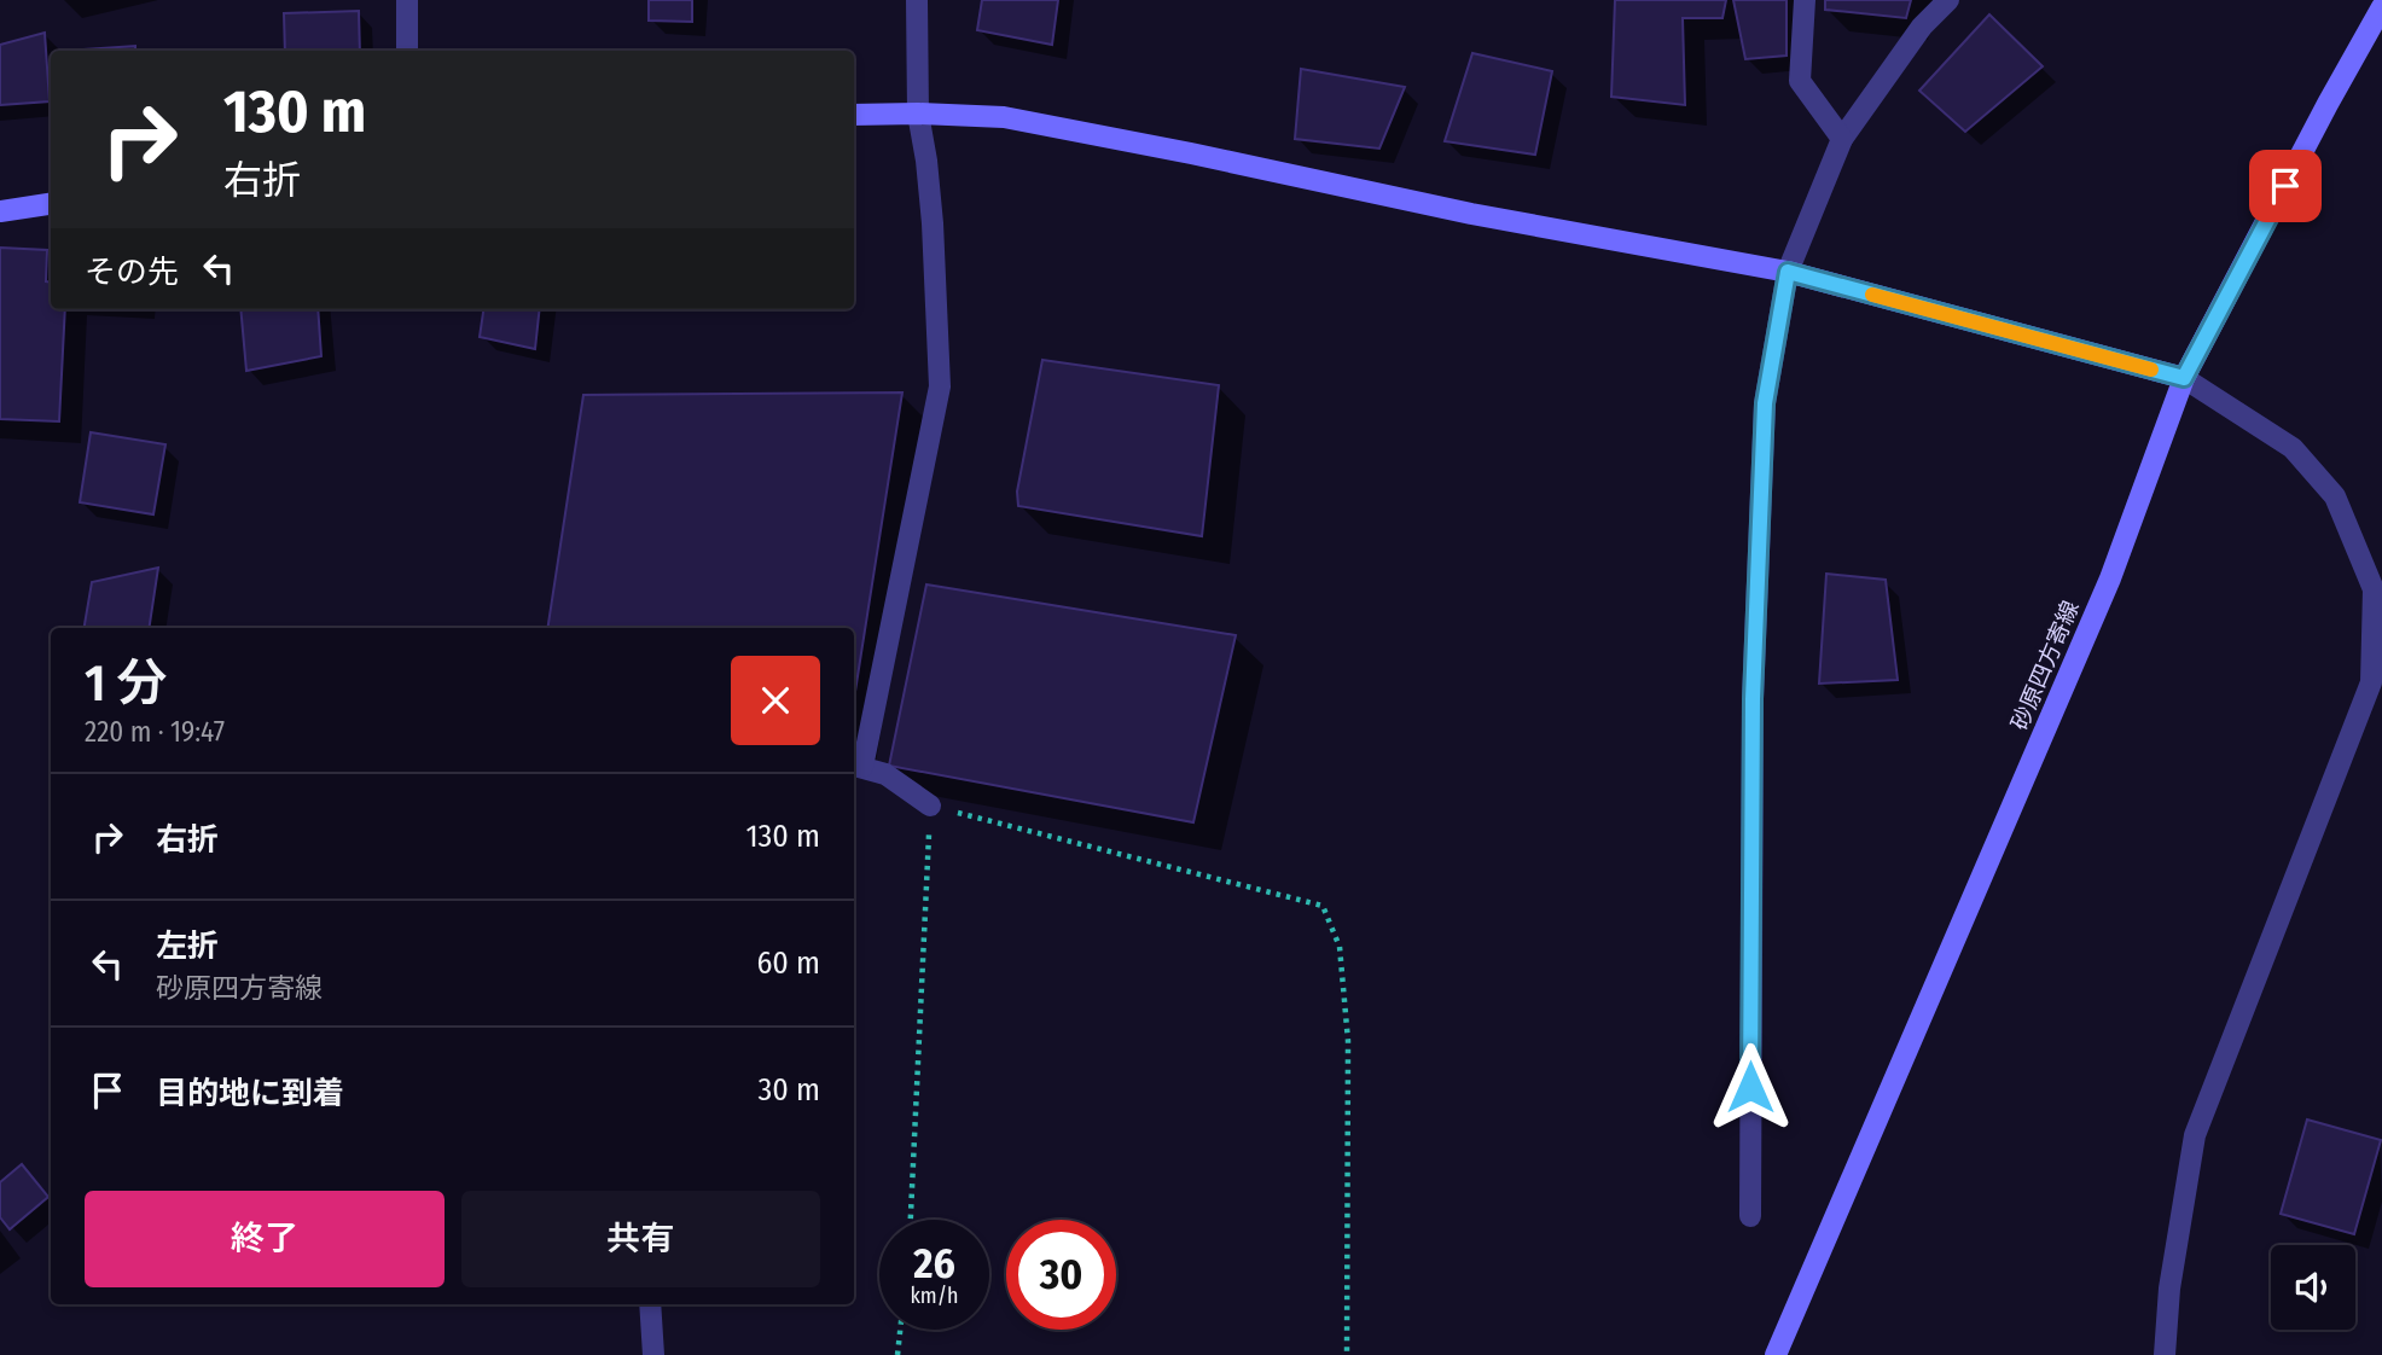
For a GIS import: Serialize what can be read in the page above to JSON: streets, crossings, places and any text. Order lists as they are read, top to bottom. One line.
{"streets":{"main road":["砂原四方寄線"]},"page":{"turn":["130 m","右折"],"then":"その先","heading":["1 分","220 m · 19:47"],"list":[{"name":"右折","value":"130 m"},{"name":"左折","note":"砂原四方寄線","value":"60 m"},{"name":"目的地に到着","value":"30 m"}],"buttons":["終了","共有"],"speed":"26 km/h","limit":"30"}}
